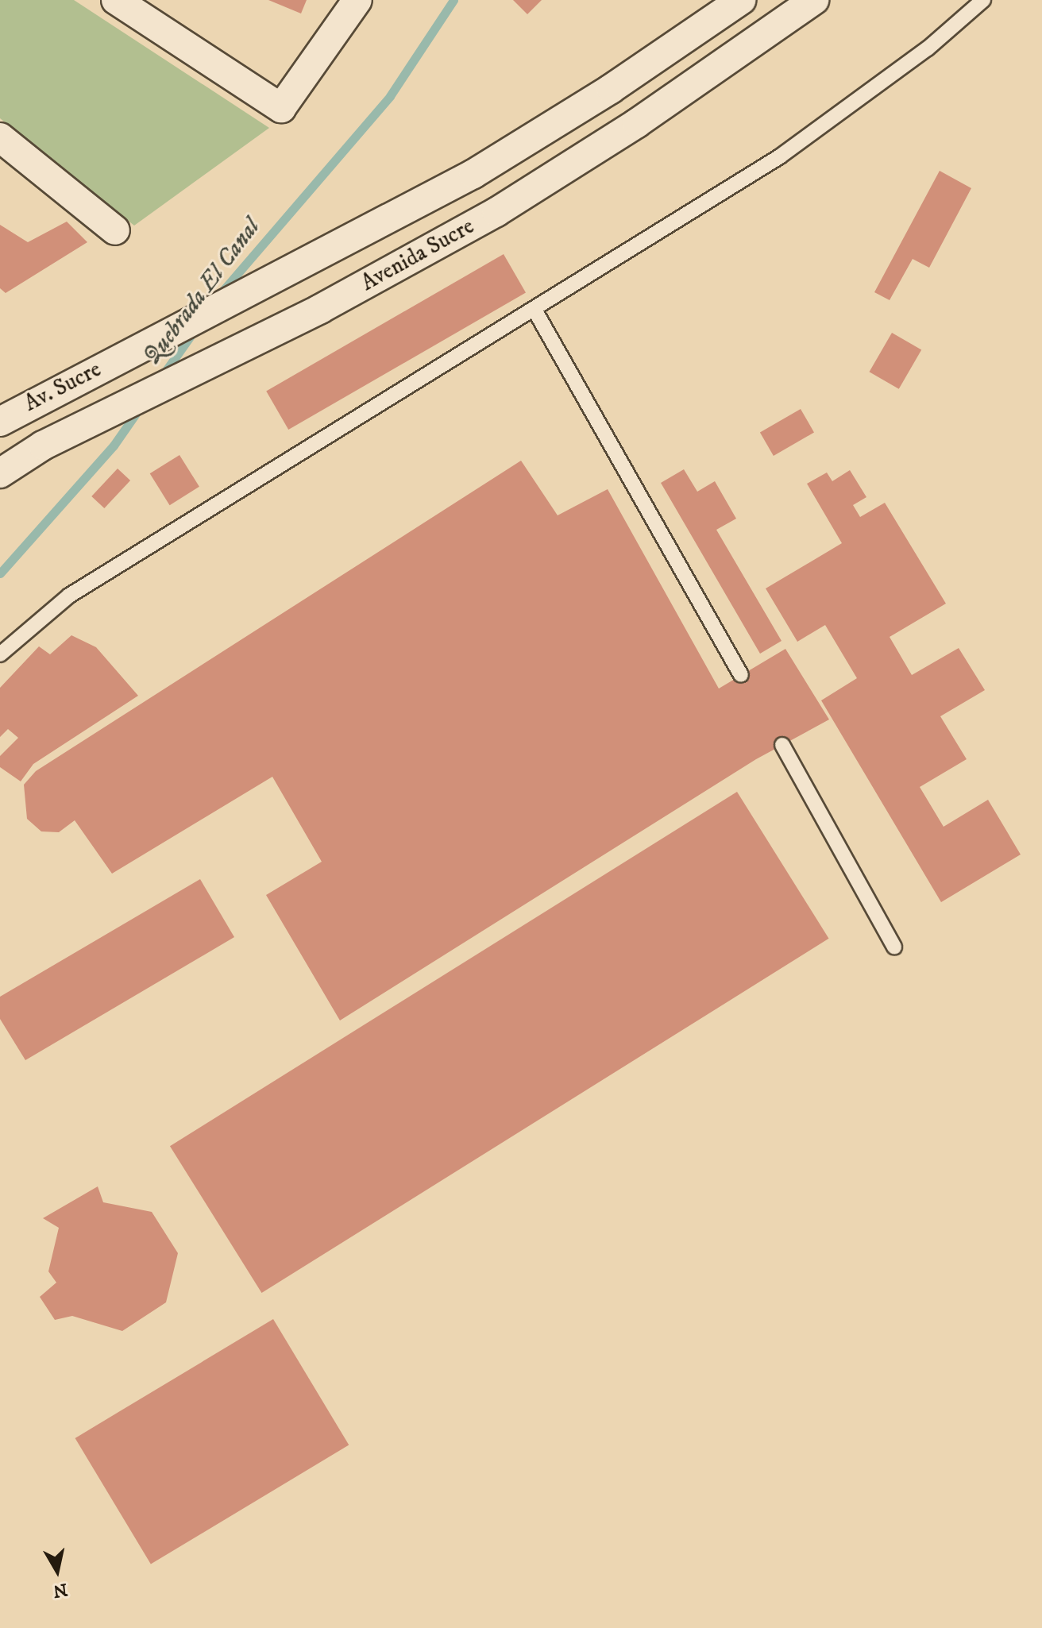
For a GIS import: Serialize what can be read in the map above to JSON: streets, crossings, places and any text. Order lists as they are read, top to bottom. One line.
{"streets":{"street":["Avenida Sucre","Av. Sucre"]},"crossings":[["Avenida Sucre","Av. Sucre"]],"water":["Quebrada El Canal"],"north":"bottom"}
